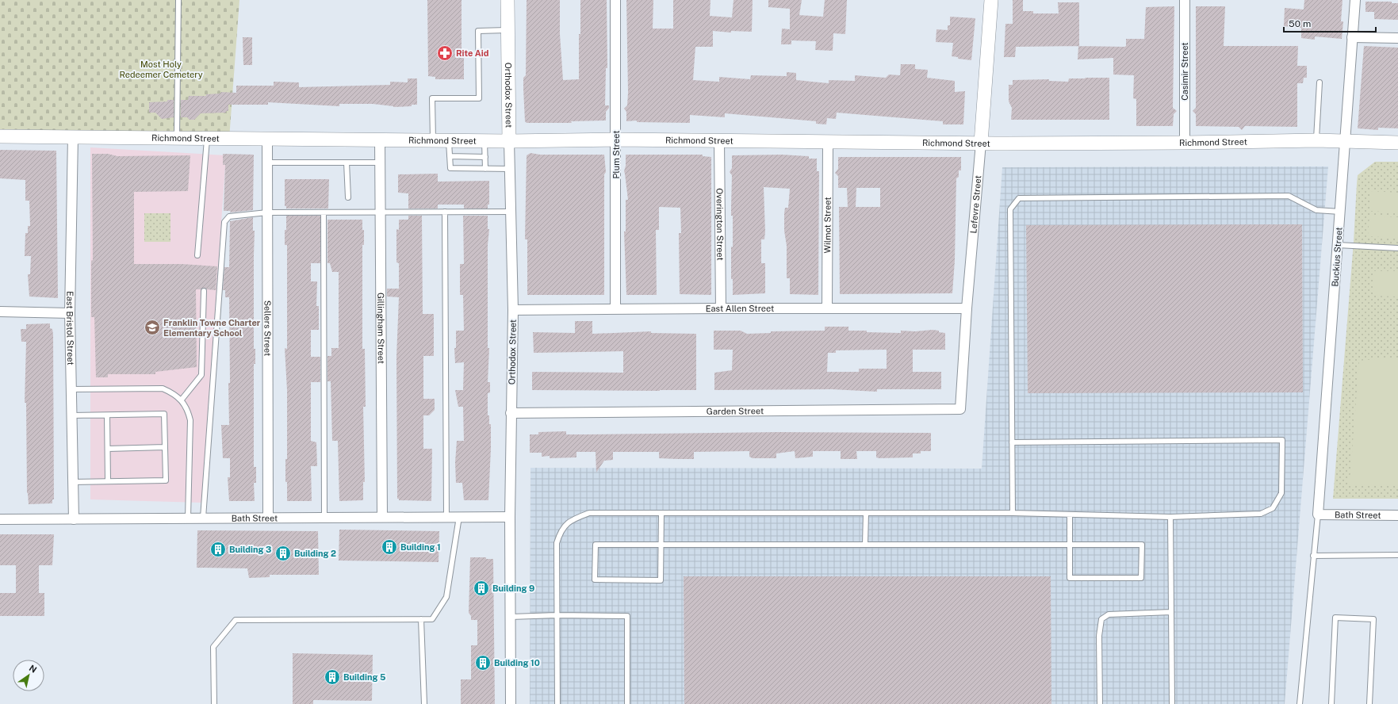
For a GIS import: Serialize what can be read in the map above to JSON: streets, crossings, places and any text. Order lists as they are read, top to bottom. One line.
{"streets":{"main road":["Orthodox Street","Richmond Street","Lefevre Street"],"street":["Casimir Street","Plum Street","Overington Street","Wilmot Street","Buckius Street","East Allen Street","East Bristol Street","Sellers Street","Gillingham Street","Garden Street","Bath Street"]},"crossings":[["Casimir Street","Richmond Street"],["Orthodox Street","Richmond Street"],["Orthodox Street","East Allen Street"],["Orthodox Street","Garden Street"],["Orthodox Street","Bath Street"],["Richmond Street","Plum Street"],["Richmond Street","Lefevre Street"],["Richmond Street","Overington Street"],["Richmond Street","Wilmot Street"],["Richmond Street","Buckius Street"],["Richmond Street","East Bristol Street"],["Richmond Street","Sellers Street"],["Richmond Street","Gillingham Street"],["Plum Street","East Allen Street"],["Lefevre Street","East Allen Street"],["Lefevre Street","Garden Street"],["Overington Street","East Allen Street"],["Wilmot Street","East Allen Street"],["Buckius Street","Bath Street"],["East Bristol Street","Bath Street"],["Sellers Street","Bath Street"],["Gillingham Street","Bath Street"]],"parks":["Most Holy Redeemer Cemetery"],"places":{"pharmacy":["Rite Aid"],"school or university":["Franklin Towne Charter Elementary School"],"building":["Building 1","Building 3","Building 2","Building 9","Building 10","Building 5"]},"scale_bar":"50 m","north":"top right"}
